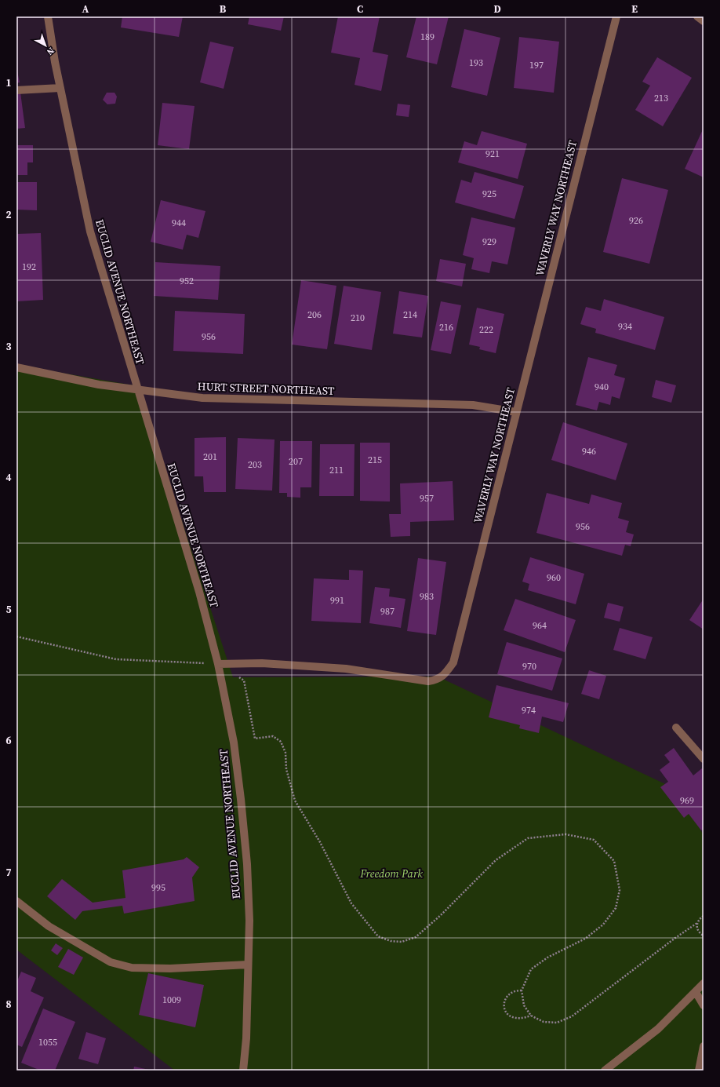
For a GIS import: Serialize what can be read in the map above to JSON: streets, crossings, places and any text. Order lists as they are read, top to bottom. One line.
{"streets":{"street":["WAVERLY WAY NORTHEAST","EUCLID AVENUE NORTHEAST","HURT STREET NORTHEAST"]},"crossings":[["WAVERLY WAY NORTHEAST","EUCLID AVENUE NORTHEAST"],["WAVERLY WAY NORTHEAST","HURT STREET NORTHEAST"],["EUCLID AVENUE NORTHEAST","HURT STREET NORTHEAST"]],"parks":["Freedom Park"],"house_numbers":["189","193","197","213","921","925","926","944","929","192","952","206","214","210","934","216","222","956","940","946","201","215","207","203","211","957","956","960","983","991","987","964","970","974","969","995","1009","1055"],"north":"bottom right","grid":{"columns":["A","B","C","D","E"],"rows":["1","2","3","4","5","6","7","8"]}}
